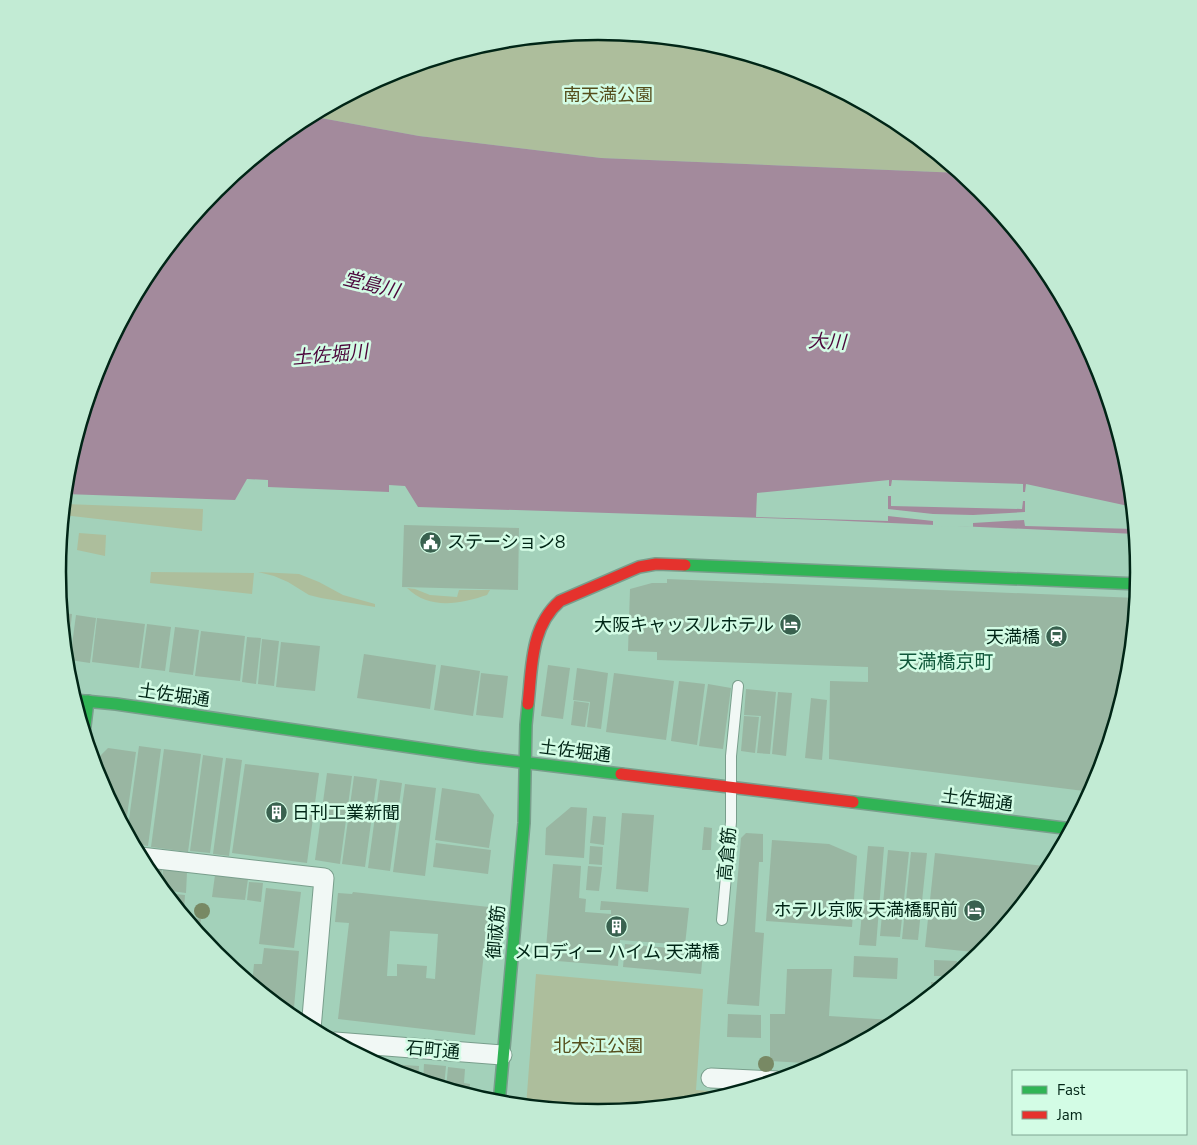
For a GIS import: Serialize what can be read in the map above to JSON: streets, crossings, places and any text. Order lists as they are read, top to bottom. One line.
{"streets":{"street":["土佐堀通","御祓筋","石町通"],"lane":["高倉筋"]},"crossings":[["土佐堀通","高倉筋"],["土佐堀通","御祓筋"],["御祓筋","石町通"]],"districts":["天満橋京町"],"water":["堂島川","大川","土佐堀川"],"parks":["南天満公園","北大江公園"],"places":{"public building":["ステーション8"],"hotel":["大阪キャッスルホテル","ホテル京阪 天満橋駅前"],"station":["天満橋"],"building":["日刊工業新聞","メロディー ハイム 天満橋"]},"legend":["Fast","Jam"]}
